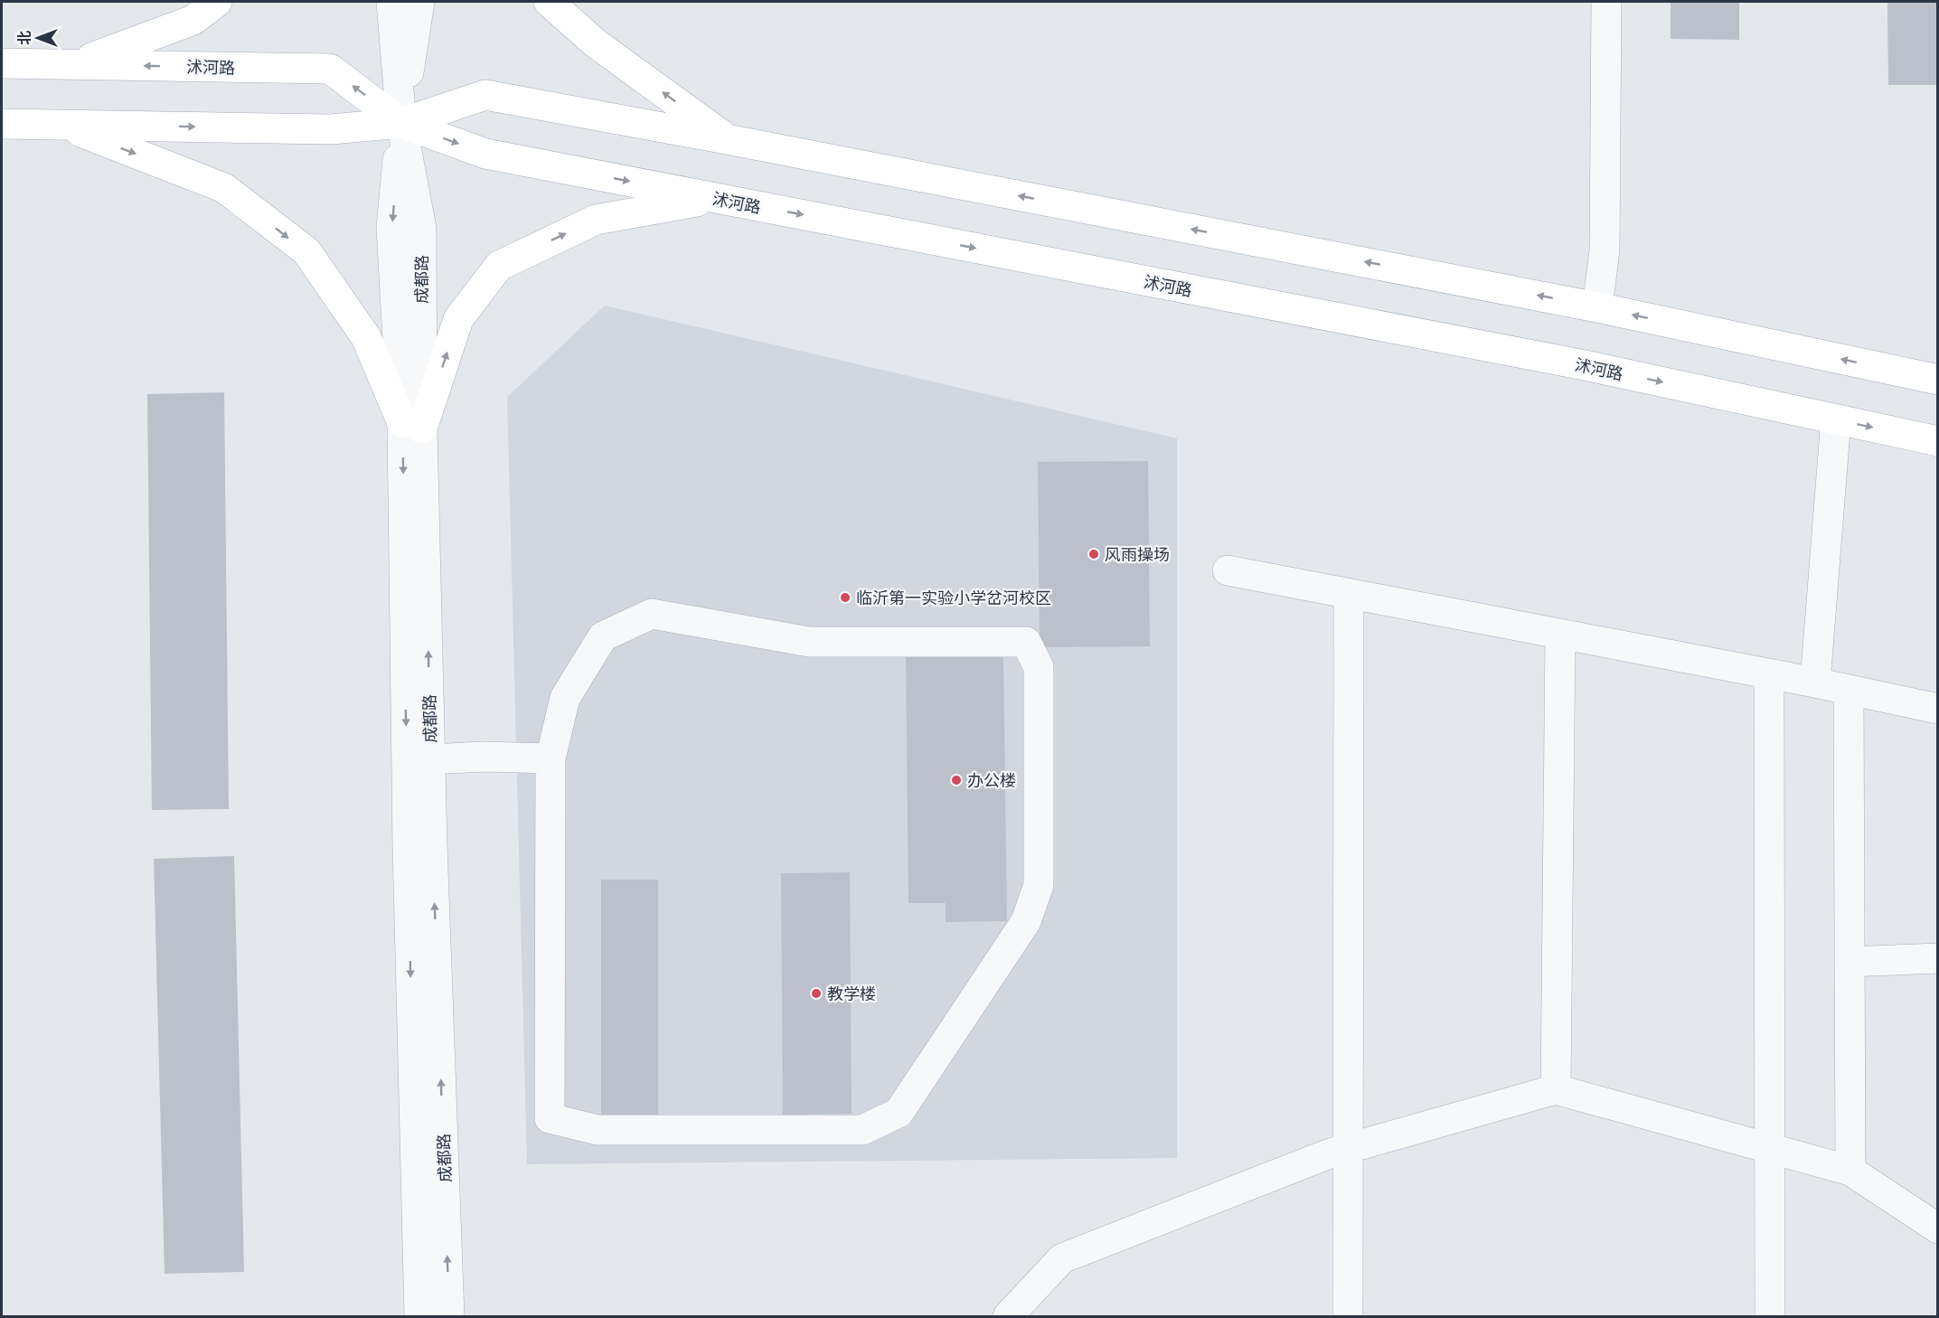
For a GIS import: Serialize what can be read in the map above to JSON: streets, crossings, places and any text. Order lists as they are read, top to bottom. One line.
{"streets":{"main road":["沭河路"],"street":["成都路"]},"crossings":[["沭河路","成都路"]],"places":["风雨操场","临沂第一实验小学岔河校区","办公楼","教学楼"],"north":"left"}
